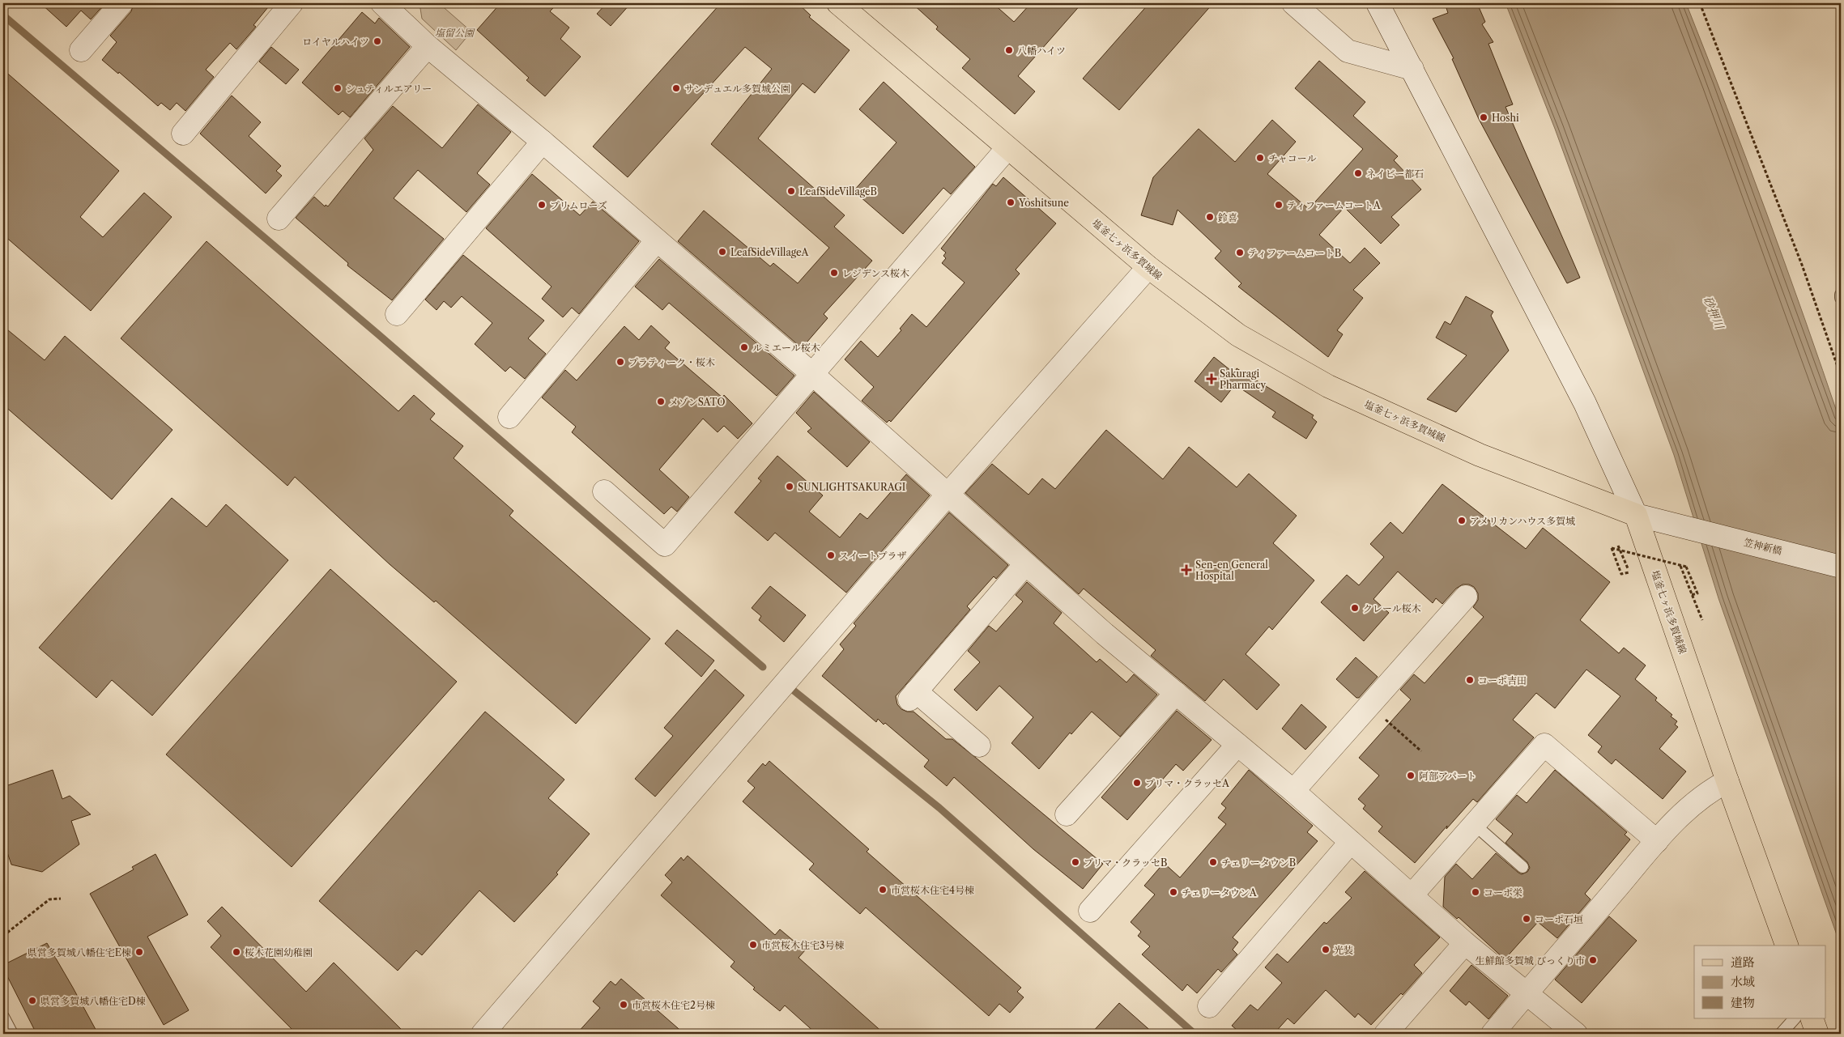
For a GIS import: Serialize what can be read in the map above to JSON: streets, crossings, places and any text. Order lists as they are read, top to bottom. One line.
{"streets":{"main road":["塩釜七ヶ浜多賀城線"],"street":["笠神新橋"]},"crossings":[["塩釜七ヶ浜多賀城線","笠神新橋"]],"water":["砂押川"],"parks":["塩留公園"],"places":{"other":["ロイヤルハイツ","八幡ハイツ","シュティルエアリー","サンデュエル多賀城公園","Hoshi","チャコール","ネイビー都石","LeafSideVillageB","Yoshitsune","プリムローズ","ティファームコートA","鈴喜","LeafSideVillageA","ティファームコートB","レジデンス桜木","ルミエール桜木","プラティーク・桜木","メゾンSATO","SUNLIGHTSAKURAGI","アメリカンハウス多賀城","スイートプラザ","クレール桜木","コーポ吉田","阿部アパート","プリマ・クラッセA","プリマ・クラッセB","チェリータウンB","市営桜木住宅4号棟","チェリータウンA","コーポ栄","コーポ石垣","市営桜木住宅3号棟","光装","県営多賀城八幡住宅E棟","桜木花園幼稚園","生鮮館多賀城 びっくり市","県営多賀城八幡住宅D棟","市営桜木住宅2号棟"],"health":["Sakuragi Pharmacy","Sen-en General Hospital"]},"legend":["道路","水域","建物"]}
